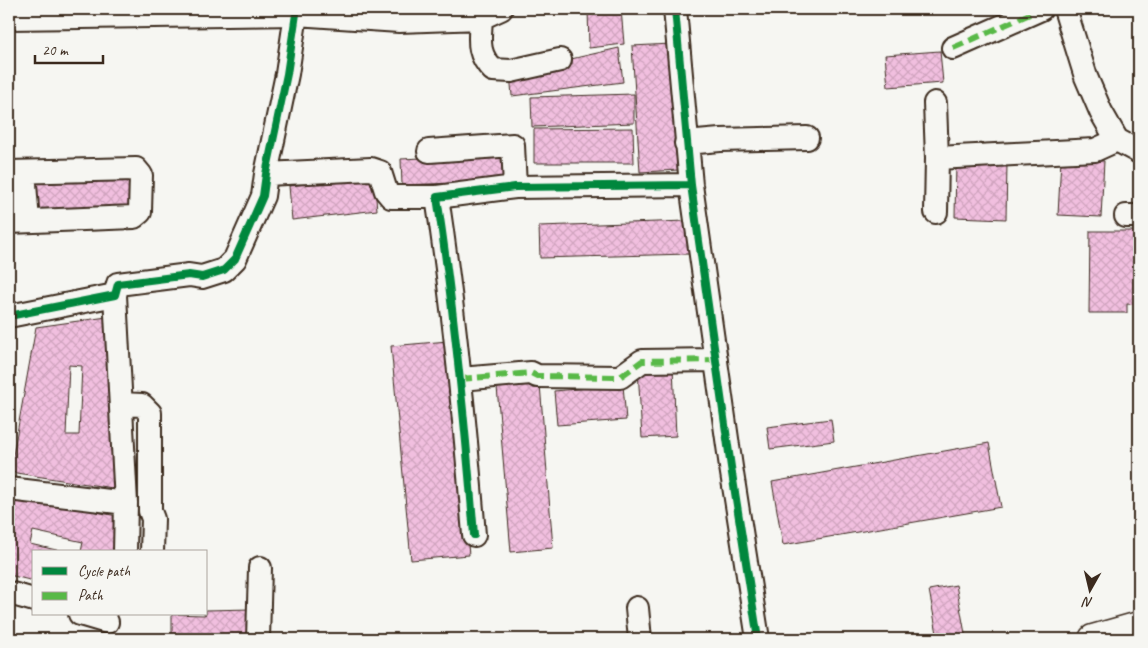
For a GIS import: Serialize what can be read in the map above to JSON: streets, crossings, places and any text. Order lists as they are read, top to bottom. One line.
{"legend":["Cycle path","Path"],"scale_bar":"20 m","north":"bottom"}
